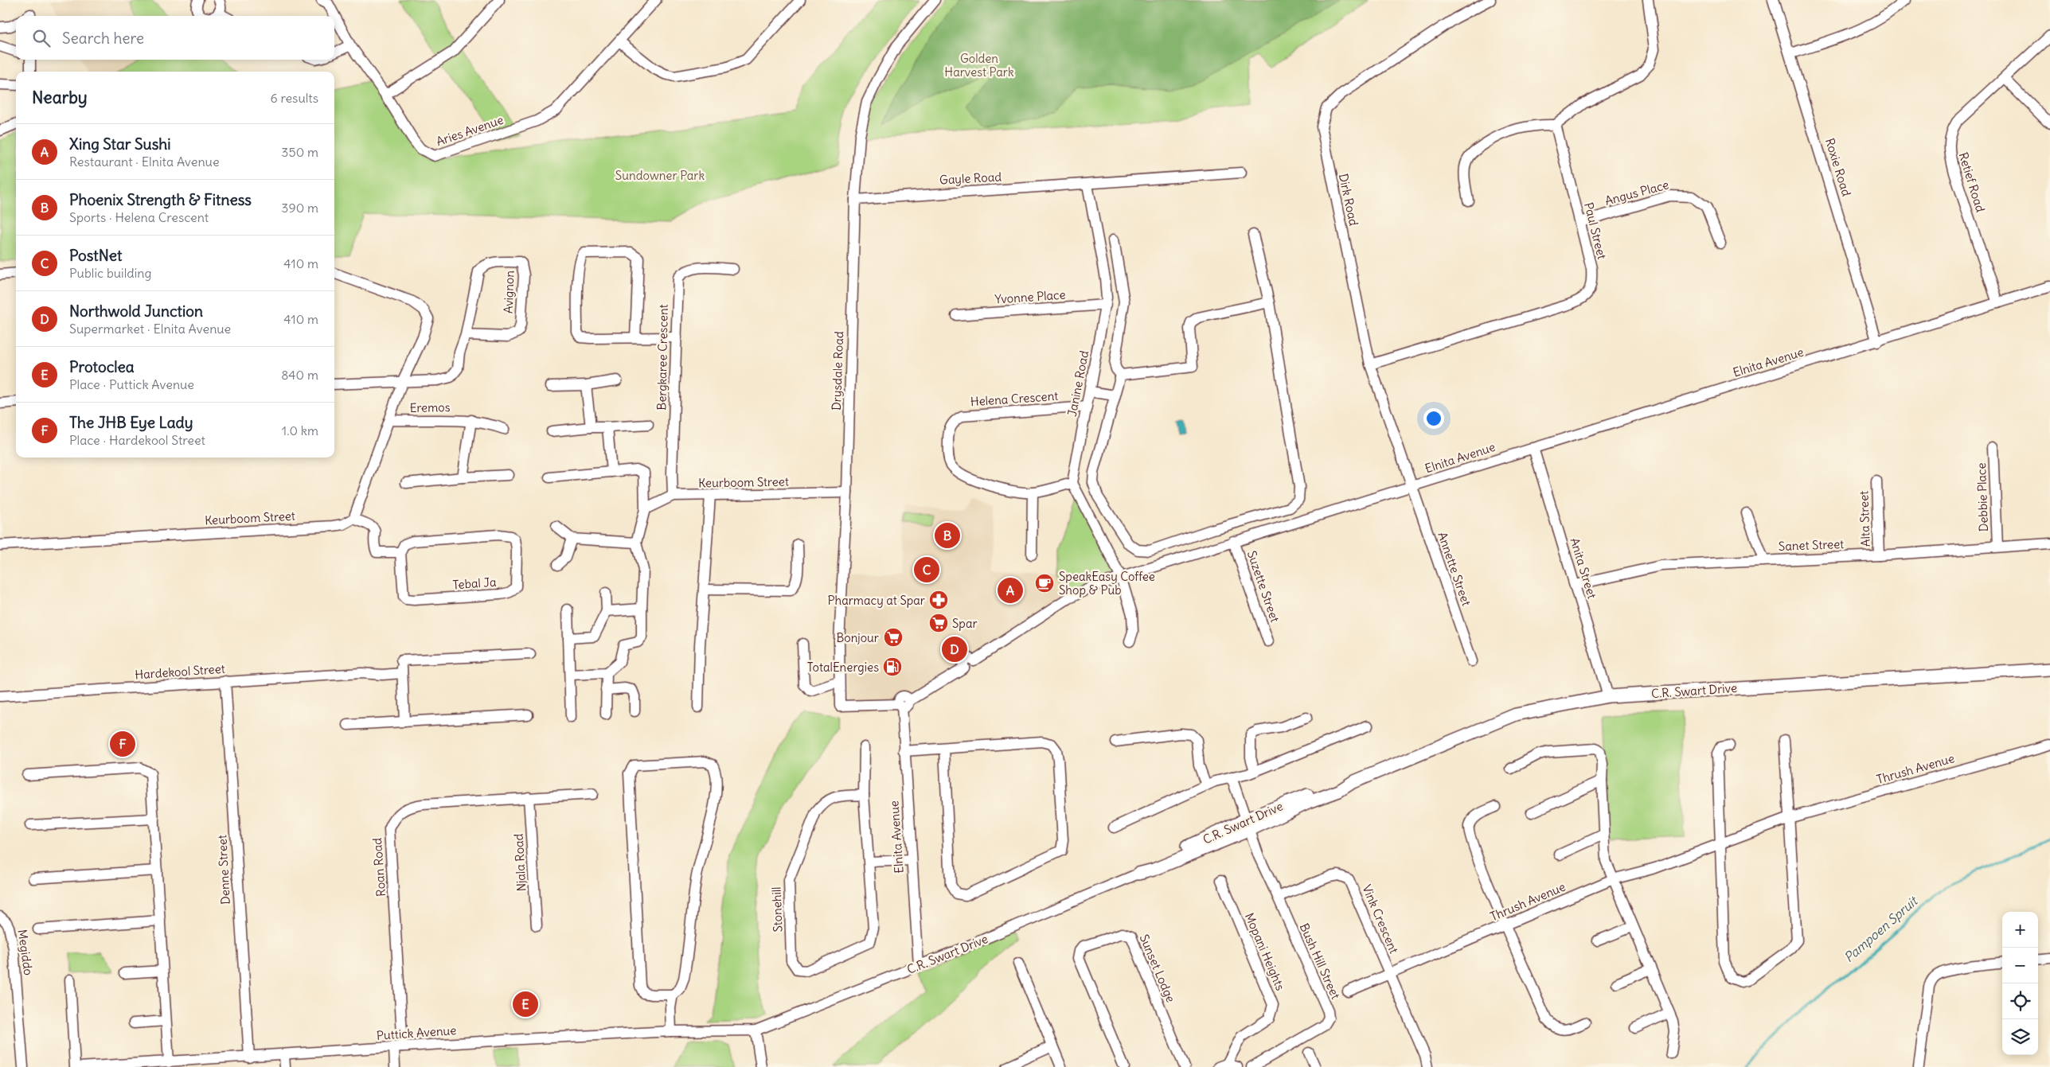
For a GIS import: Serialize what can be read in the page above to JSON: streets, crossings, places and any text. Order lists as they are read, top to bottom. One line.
{"streets":{"street":["Aries Avenue","Roxie Road","Gayle Road","Retief Road","Angus Place","Dirk Road","Paul Street","Avignon","Yvonne Place","Bergkaree Crescent","Elnita Avenue","Drysdale Road","Janine Road","Helena Crescent","Eremos","Keurboom Street","Debbie Place","Alta Street","Sanet Street","Anita Street","Annette Street","Tebal Ja","Suzette Street","Hardekool Street","C.R. Swart Drive","Thrush Avenue","Njala Road","Roan Road","Denne Street","Stonehill","Vink Crescent","Mopani Heights","Megiddo","Bush Hill Street","Sunset Lodge","Puttick Avenue"]},"crossings":[["Roxie Road","Elnita Avenue"],["Gayle Road","Drysdale Road"],["Gayle Road","Janine Road"],["Retief Road","Elnita Avenue"],["Angus Place","Paul Street"],["Dirk Road","Paul Street"],["Dirk Road","Elnita Avenue"],["Dirk Road","Annette Street"],["Yvonne Place","Janine Road"],["Bergkaree Crescent","Keurboom Street"],["Elnita Avenue","Drysdale Road"],["Elnita Avenue","Anita Street"],["Elnita Avenue","Annette Street"],["Elnita Avenue","Suzette Street"],["Elnita Avenue","C.R. Swart Drive"],["Drysdale Road","Keurboom Street"],["Janine Road","Helena Crescent"],["Debbie Place","Sanet Street"],["Alta Street","Sanet Street"],["Sanet Street","Anita Street"],["Anita Street","C.R. Swart Drive"],["Hardekool Street","Denne Street"],["C.R. Swart Drive","Puttick Avenue"],["Thrush Avenue","Vink Crescent"],["Njala Road","Roan Road"],["Roan Road","Puttick Avenue"],["Denne Street","Puttick Avenue"],["Vink Crescent","Bush Hill Street"]],"water":["Pampoen Spruit"],"parks":["Golden Harvest Park","Sundowner Park"],"places":{"cafe":["SpeakEasy Coffee Shop & Pub"],"pharmacy":["Pharmacy at Spar"],"supermarket":["Spar","Bonjour"],"fuel station":["TotalEnergies"]},"page":{"search":"Search here","heading":["Nearby","6 results"],"list":[{"mark":"A","name":"Xing Star Sushi","note":"Restaurant · Elnita Avenue","value":"350 m"},{"mark":"B","name":"Phoenix Strength & Fitness","note":"Sports · Helena Crescent","value":"390 m"},{"mark":"C","name":"PostNet","note":"Public building","value":"410 m"},{"mark":"D","name":"Northwold Junction","note":"Supermarket · Elnita Avenue","value":"410 m"},{"mark":"E","name":"Protoclea","note":"Place · Puttick Avenue","value":"840 m"},{"mark":"F","name":"The JHB Eye Lady","note":"Place · Hardekool Street","value":"1.0 km"}],"pins":["B","C","A","D","F","E"],"map_buttons":["+","−"]}}
